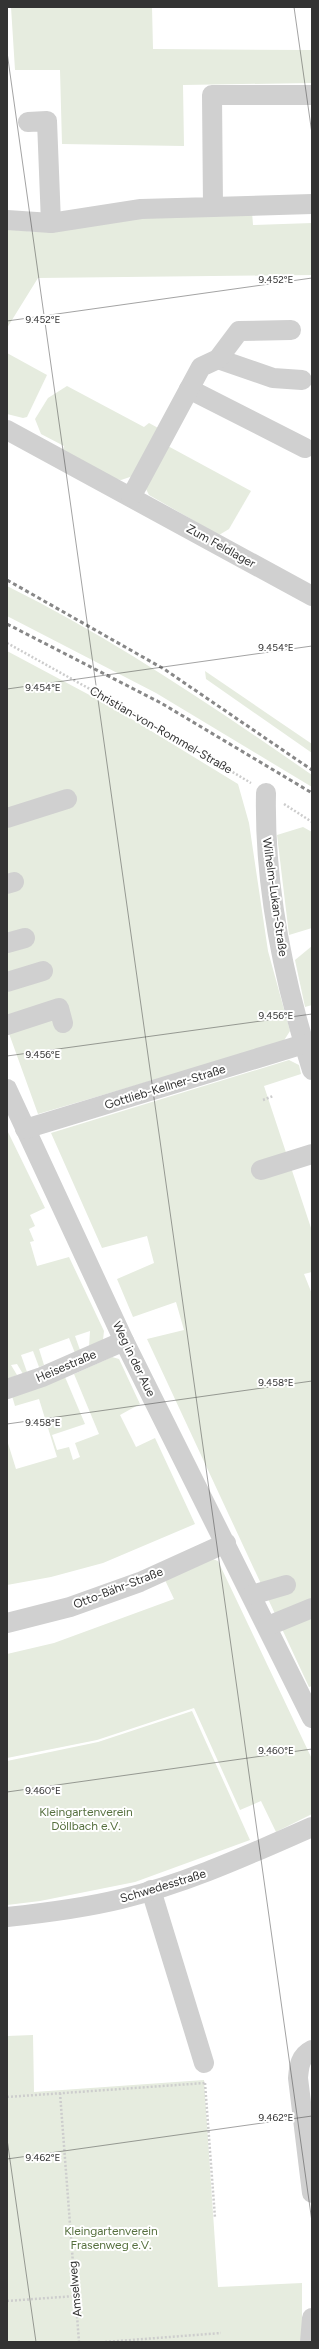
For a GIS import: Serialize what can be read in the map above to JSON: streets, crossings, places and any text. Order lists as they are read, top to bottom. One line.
{"streets":{"street":["Zum Feldlager","Wilhelm-Lukan-Straße","Gottlieb-Kellner-Straße","Weg in der Aue","Heisestraße","Otto-Bähr-Straße","Schwedesstraße"],"path":["Christian-von-Rommel-Straße","Amselweg"]},"crossings":[["Christian-von-Rommel-Straße","Wilhelm-Lukan-Straße"],["Wilhelm-Lukan-Straße","Gottlieb-Kellner-Straße"],["Gottlieb-Kellner-Straße","Weg in der Aue"],["Weg in der Aue","Heisestraße"],["Weg in der Aue","Otto-Bähr-Straße"]],"parks":["Kleingartenverein Döllbach e.V.","Kleingartenverein Frasenweg e.V."],"coordinates":["9.452°E","9.454°E","9.456°E","9.458°E","9.460°E","9.462°E"]}
